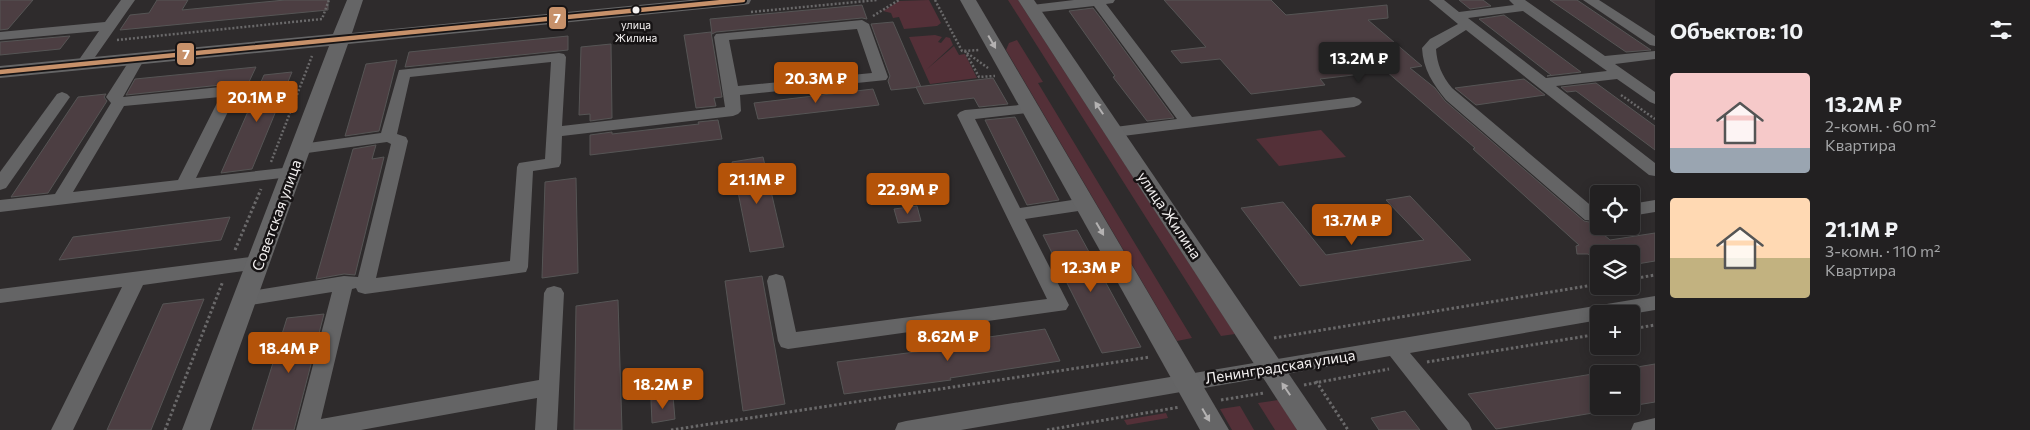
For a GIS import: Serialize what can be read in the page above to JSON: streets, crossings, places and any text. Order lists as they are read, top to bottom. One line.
{"streets":{"main road":["Советская улица","улица Жилина"],"street":["Ленинградская улица"]},"crossings":[["улица Жилина","Ленинградская улица"]],"places":["улица Жилина"],"lines":["transit line 7"],"page":{"heading":"Объектов: 10","price":["13.2M ₽","20.3M ₽","20.1M ₽","21.1M ₽","22.9M ₽","13.7M ₽","12.3M ₽","8.62M ₽","18.4M ₽","18.2M ₽"],"list":[{"name":"13.2M ₽","note":"2-комн. · 60 m² · Квартира"},{"name":"21.1M ₽","note":"3-комн. · 110 m² · Квартира"}],"map_buttons":["+","−"]}}
